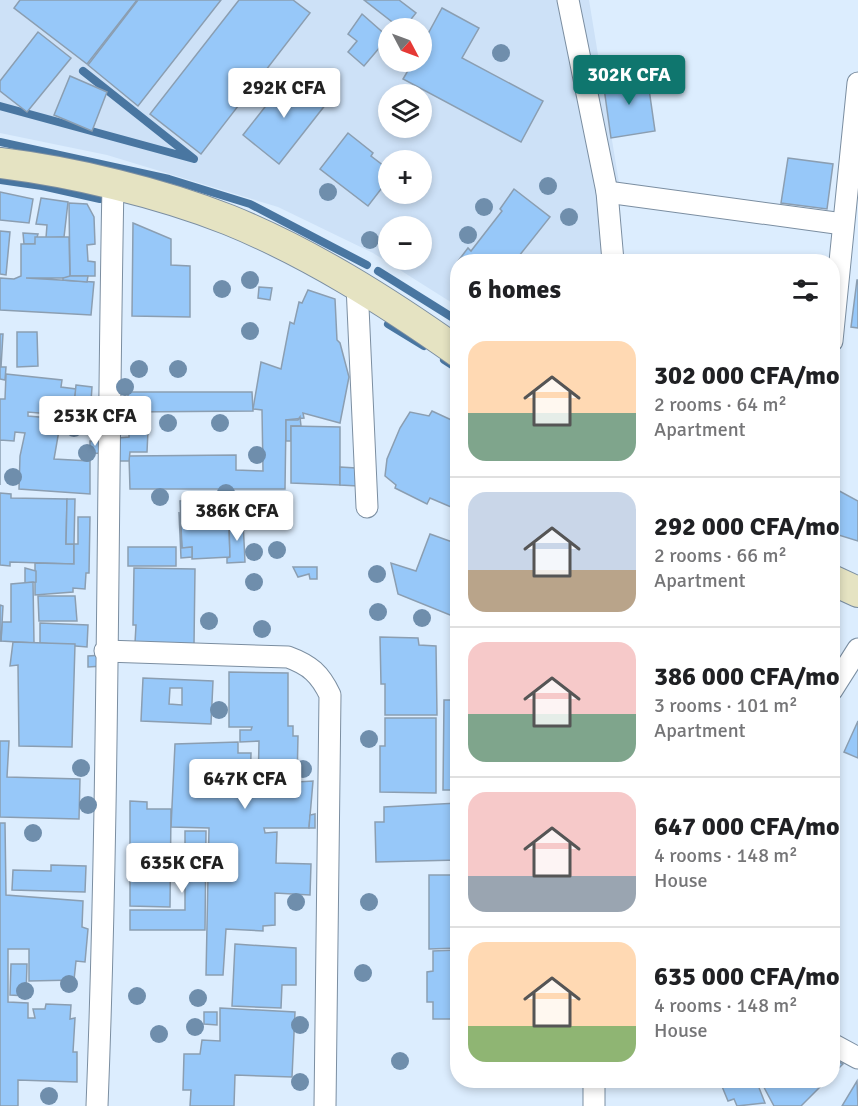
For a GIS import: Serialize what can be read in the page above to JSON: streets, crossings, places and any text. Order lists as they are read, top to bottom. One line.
{"north":"bottom right","page":{"map_buttons":["+","−"],"price":["302K CFA","292K CFA","253K CFA","386K CFA","647K CFA","635K CFA"],"heading":"6 homes","list":[{"name":"302 000 CFA/mo","note":"2 rooms · 64 m² · Apartment"},{"name":"292 000 CFA/mo","note":"2 rooms · 66 m² · Apartment"},{"name":"386 000 CFA/mo","note":"3 rooms · 101 m² · Apartment"},{"name":"647 000 CFA/mo","note":"4 rooms · 148 m² · House"},{"name":"635 000 CFA/mo","note":"4 rooms · 148 m² · House"}]}}
